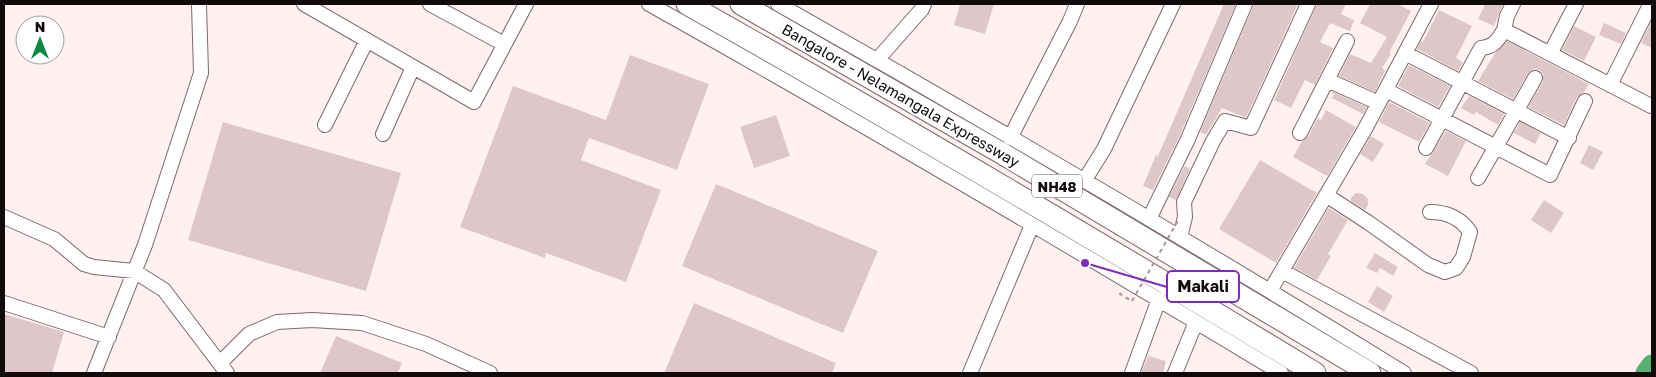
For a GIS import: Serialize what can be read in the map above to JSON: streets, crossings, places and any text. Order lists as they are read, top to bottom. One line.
{"streets":{"highway":["Bangalore - Nelamangala Expressway","NH48"]},"places":["Makali"],"north":"top"}
